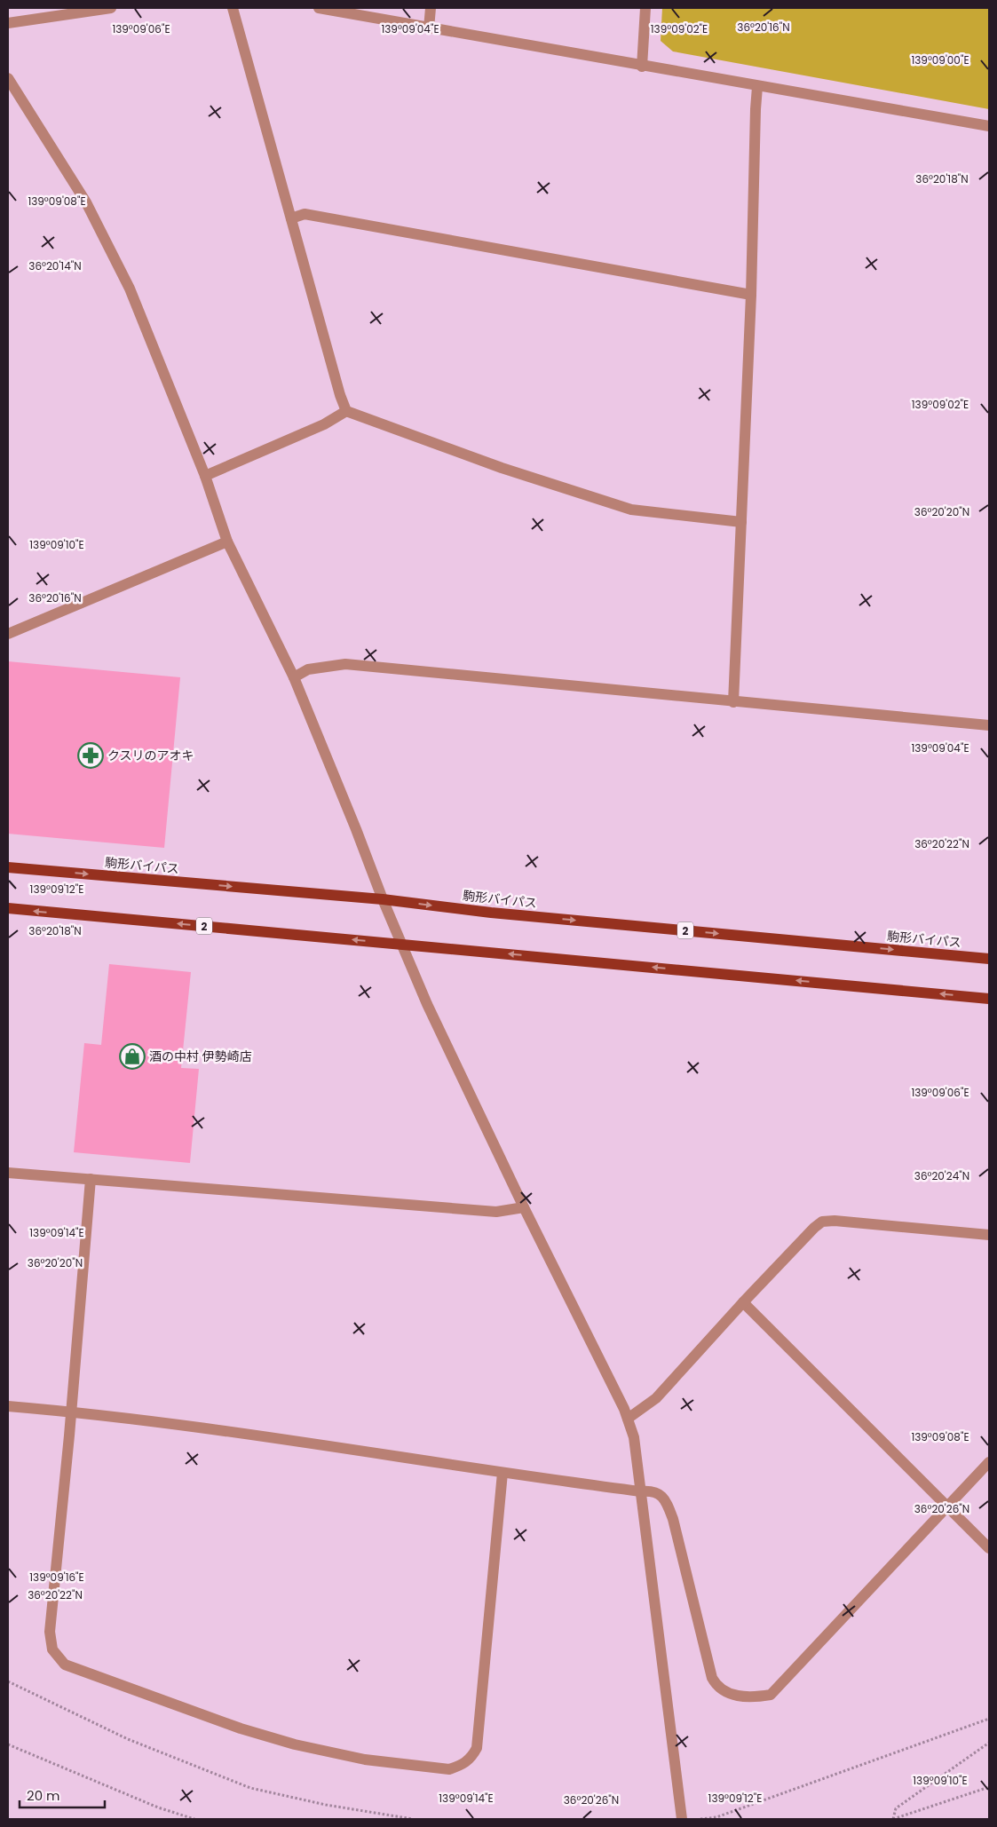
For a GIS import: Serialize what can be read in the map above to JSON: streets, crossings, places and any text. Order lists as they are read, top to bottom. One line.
{"streets":{"main road":["駒形バイパス","2"]},"places":{"pharmacy":["クスリのアオキ"],"shop":["酒の中村 伊勢崎店"]},"scale_bar":"20 m","coordinates":["36°20'16\"N","139°09'06\"E","139°09'04\"E","139°09'02\"E","139°09'00\"E","36°20'18\"N","139°09'08\"E","36°20'14\"N","36°20'20\"N","139°09'10\"E","36°20'22\"N","139°09'12\"E","36°20'24\"N","139°09'14\"E","36°20'26\"N","139°09'16\"E"]}
